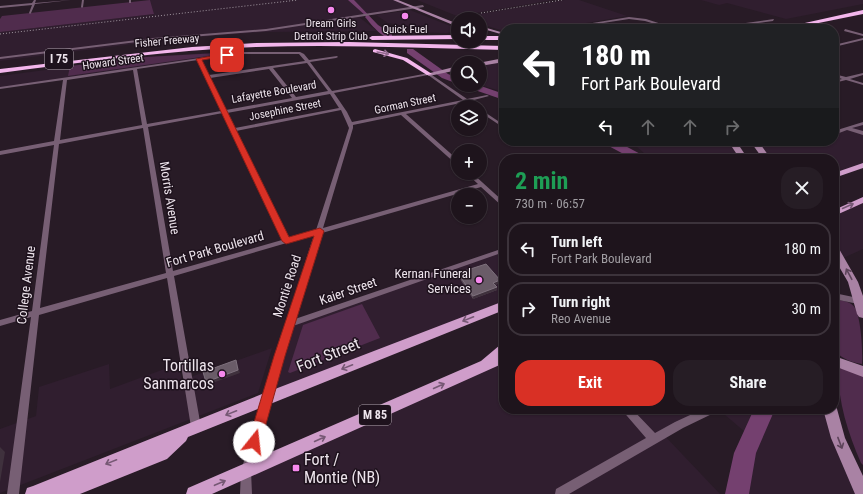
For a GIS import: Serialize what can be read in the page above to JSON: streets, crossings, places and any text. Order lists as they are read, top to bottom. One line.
{"streets":{"highway":["Fisher Freeway","I 75"],"main road":["Lafayette Boulevard","Fort Street","M 85"],"street":["Howard Street","Gorman Street","Josephine Street","Morris Avenue","Fort Park Boulevard","College Avenue","Montie Road","Kaier Street"]},"crossings":[["Howard Street","Morris Avenue"],["Howard Street","College Avenue"],["Lafayette Boulevard","Morris Avenue"],["Lafayette Boulevard","College Avenue"],["Gorman Street","Montie Road"],["Morris Avenue","Fort Park Boulevard"],["Morris Avenue","Fort Street"],["Fort Park Boulevard","College Avenue"],["Fort Park Boulevard","Montie Road"],["Montie Road","Kaier Street"],["Montie Road","Fort Street"],["Montie Road","M 85"]],"places":{"other":["Dream Girls Detroit Strip Club","Quick Fuel","Kernan Funeral Services","Tortillas Sanmarcos"],"transit":["Fort / Montie (NB)"]},"page":{"map_buttons":["+","−"],"turn":["180 m","Fort Park Boulevard"],"heading":["2 min","730 m · 06:57"],"list":[{"name":"Turn left","note":"Fort Park Boulevard","value":"180 m"},{"name":"Turn right","note":"Reo Avenue","value":"30 m"}],"buttons":["Exit","Share"]}}
